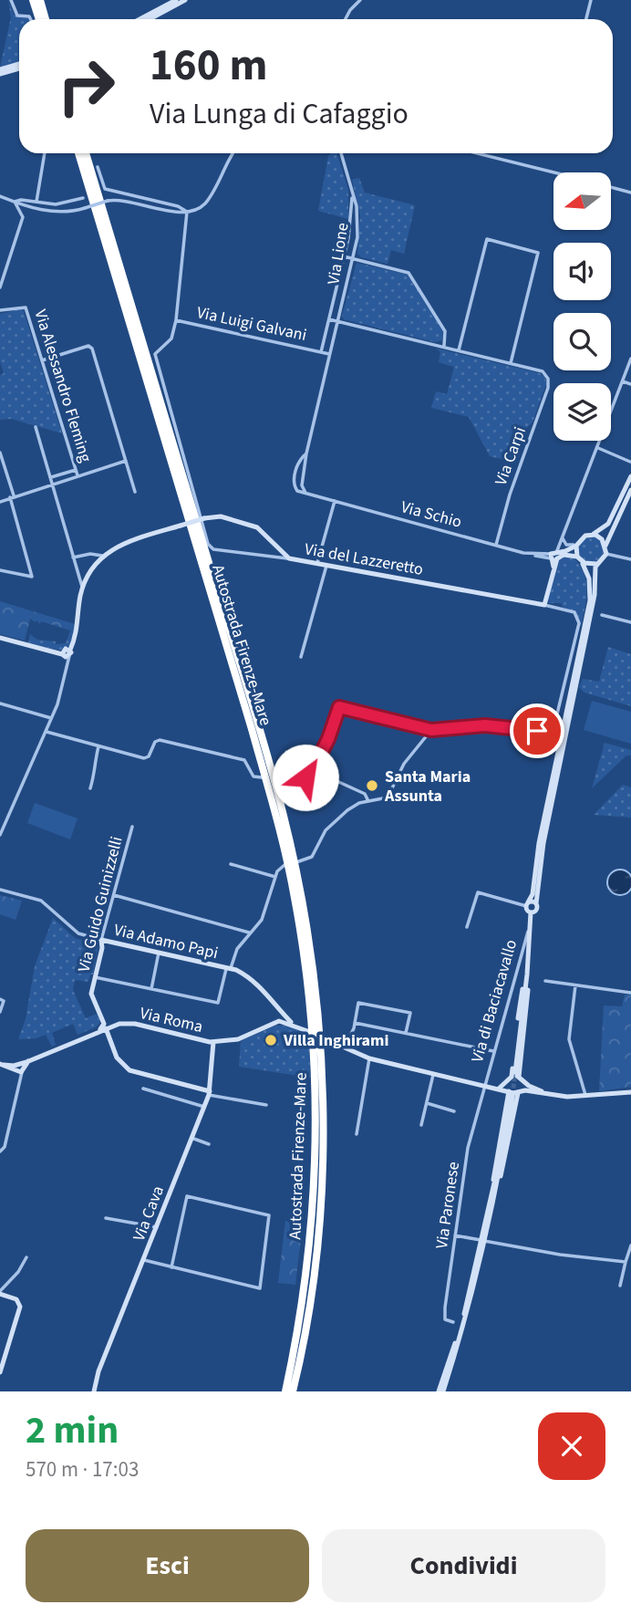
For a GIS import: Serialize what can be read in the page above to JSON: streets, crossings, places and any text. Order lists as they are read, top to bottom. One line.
{"streets":{"highway":["Autostrada Firenze-Mare"],"street":["Via Lione","Via Luigi Galvani","Via Alessandro Fleming","Via Carpi","Via Schio","Via del Lazzeretto","Via Guido Guinizzelli","Via Adamo Papi","Via di Baciacavallo","Via Roma","Via Paronese","Via Cava"]},"crossings":[["Via Lione","Via Luigi Galvani"],["Via Carpi","Via Schio"],["Via Guido Guinizzelli","Via Adamo Papi"],["Via Guido Guinizzelli","Via Roma"],["Via Guido Guinizzelli","Via Cava"],["Via di Baciacavallo","Via Paronese"],["Via Roma","Via Cava"]],"places":["Santa Maria Assunta","Villa Inghirami"],"north":"left","page":{"turn":["160 m","Via Lunga di Cafaggio"],"heading":["2 min","570 m · 17:03"],"buttons":["Esci","Condividi"]}}
